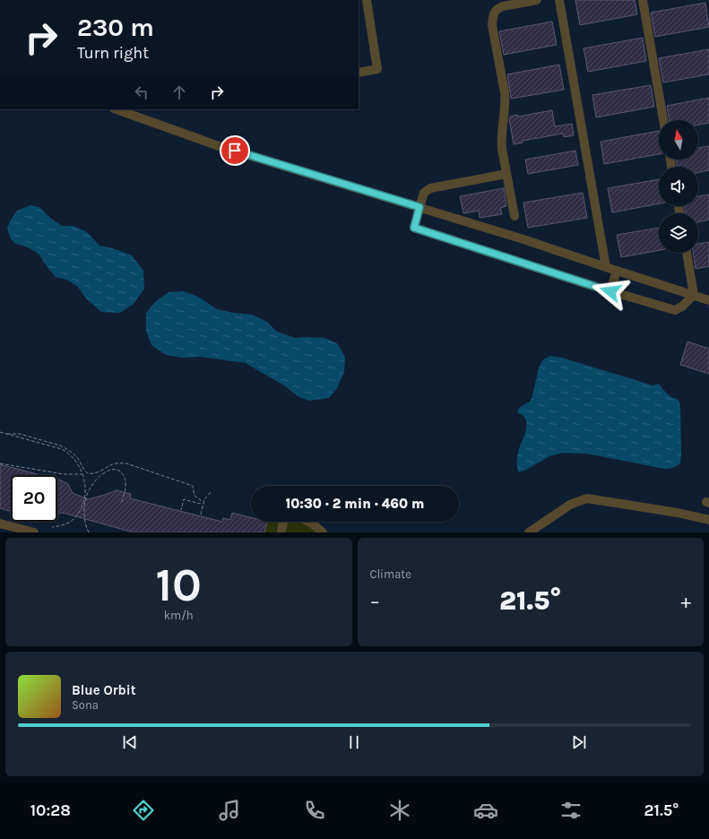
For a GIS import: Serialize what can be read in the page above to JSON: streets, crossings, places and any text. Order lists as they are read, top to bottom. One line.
{"north":"top","page":{"turn":["230 m","Turn right"],"limit":"20","trip":"10:30 · 2 min · 460 m","tile":[["10","km/h"],"Climate"],"heat":["−","21.5°","+"],"song":["Blue Orbit","Sona"],"tabs":["10:28","21.5°"]}}
